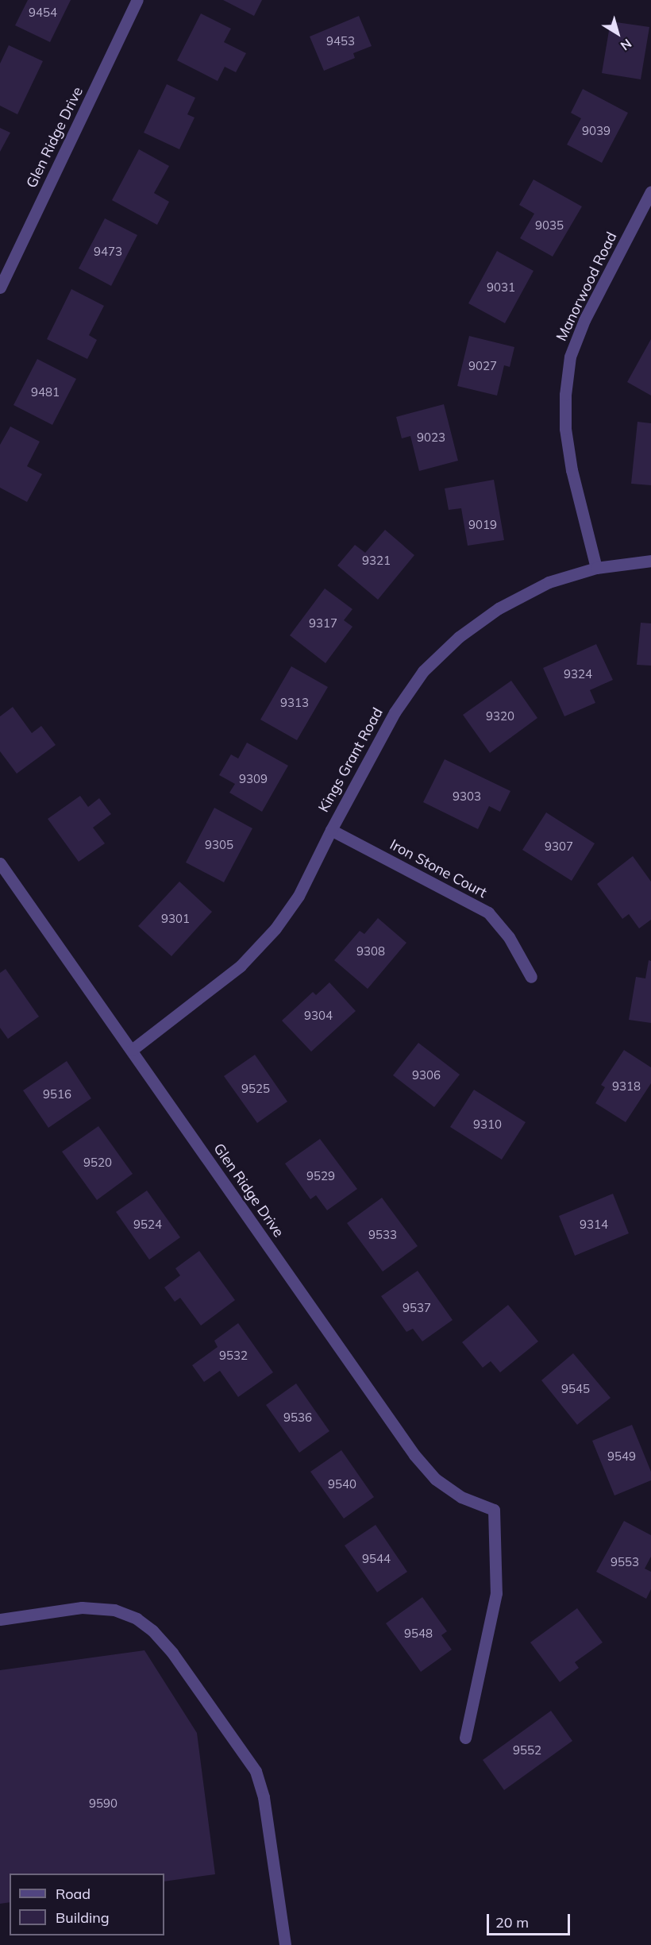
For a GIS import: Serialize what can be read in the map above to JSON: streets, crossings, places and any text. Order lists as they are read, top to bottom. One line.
{"streets":{"street":["Glen Ridge Drive","Manorwood Road","Kings Grant Road","Iron Stone Court"]},"crossings":[["Glen Ridge Drive","Kings Grant Road"],["Manorwood Road","Kings Grant Road"],["Kings Grant Road","Iron Stone Court"]],"house_numbers":["9454","9453","9039","9035","9473","9031","9027","9481","9023","9019","9321","9317","9324","9313","9320","9309","9303","9305","9307","9301","9308","9304","9306","9318","9525","9516","9310","9520","9529","9524","9314","9533","9537","9532","9545","9536","9549","9540","9544","9553","9548","9552","9590"],"legend":["Road","Building"],"scale_bar":"20 m","north":"bottom right"}
